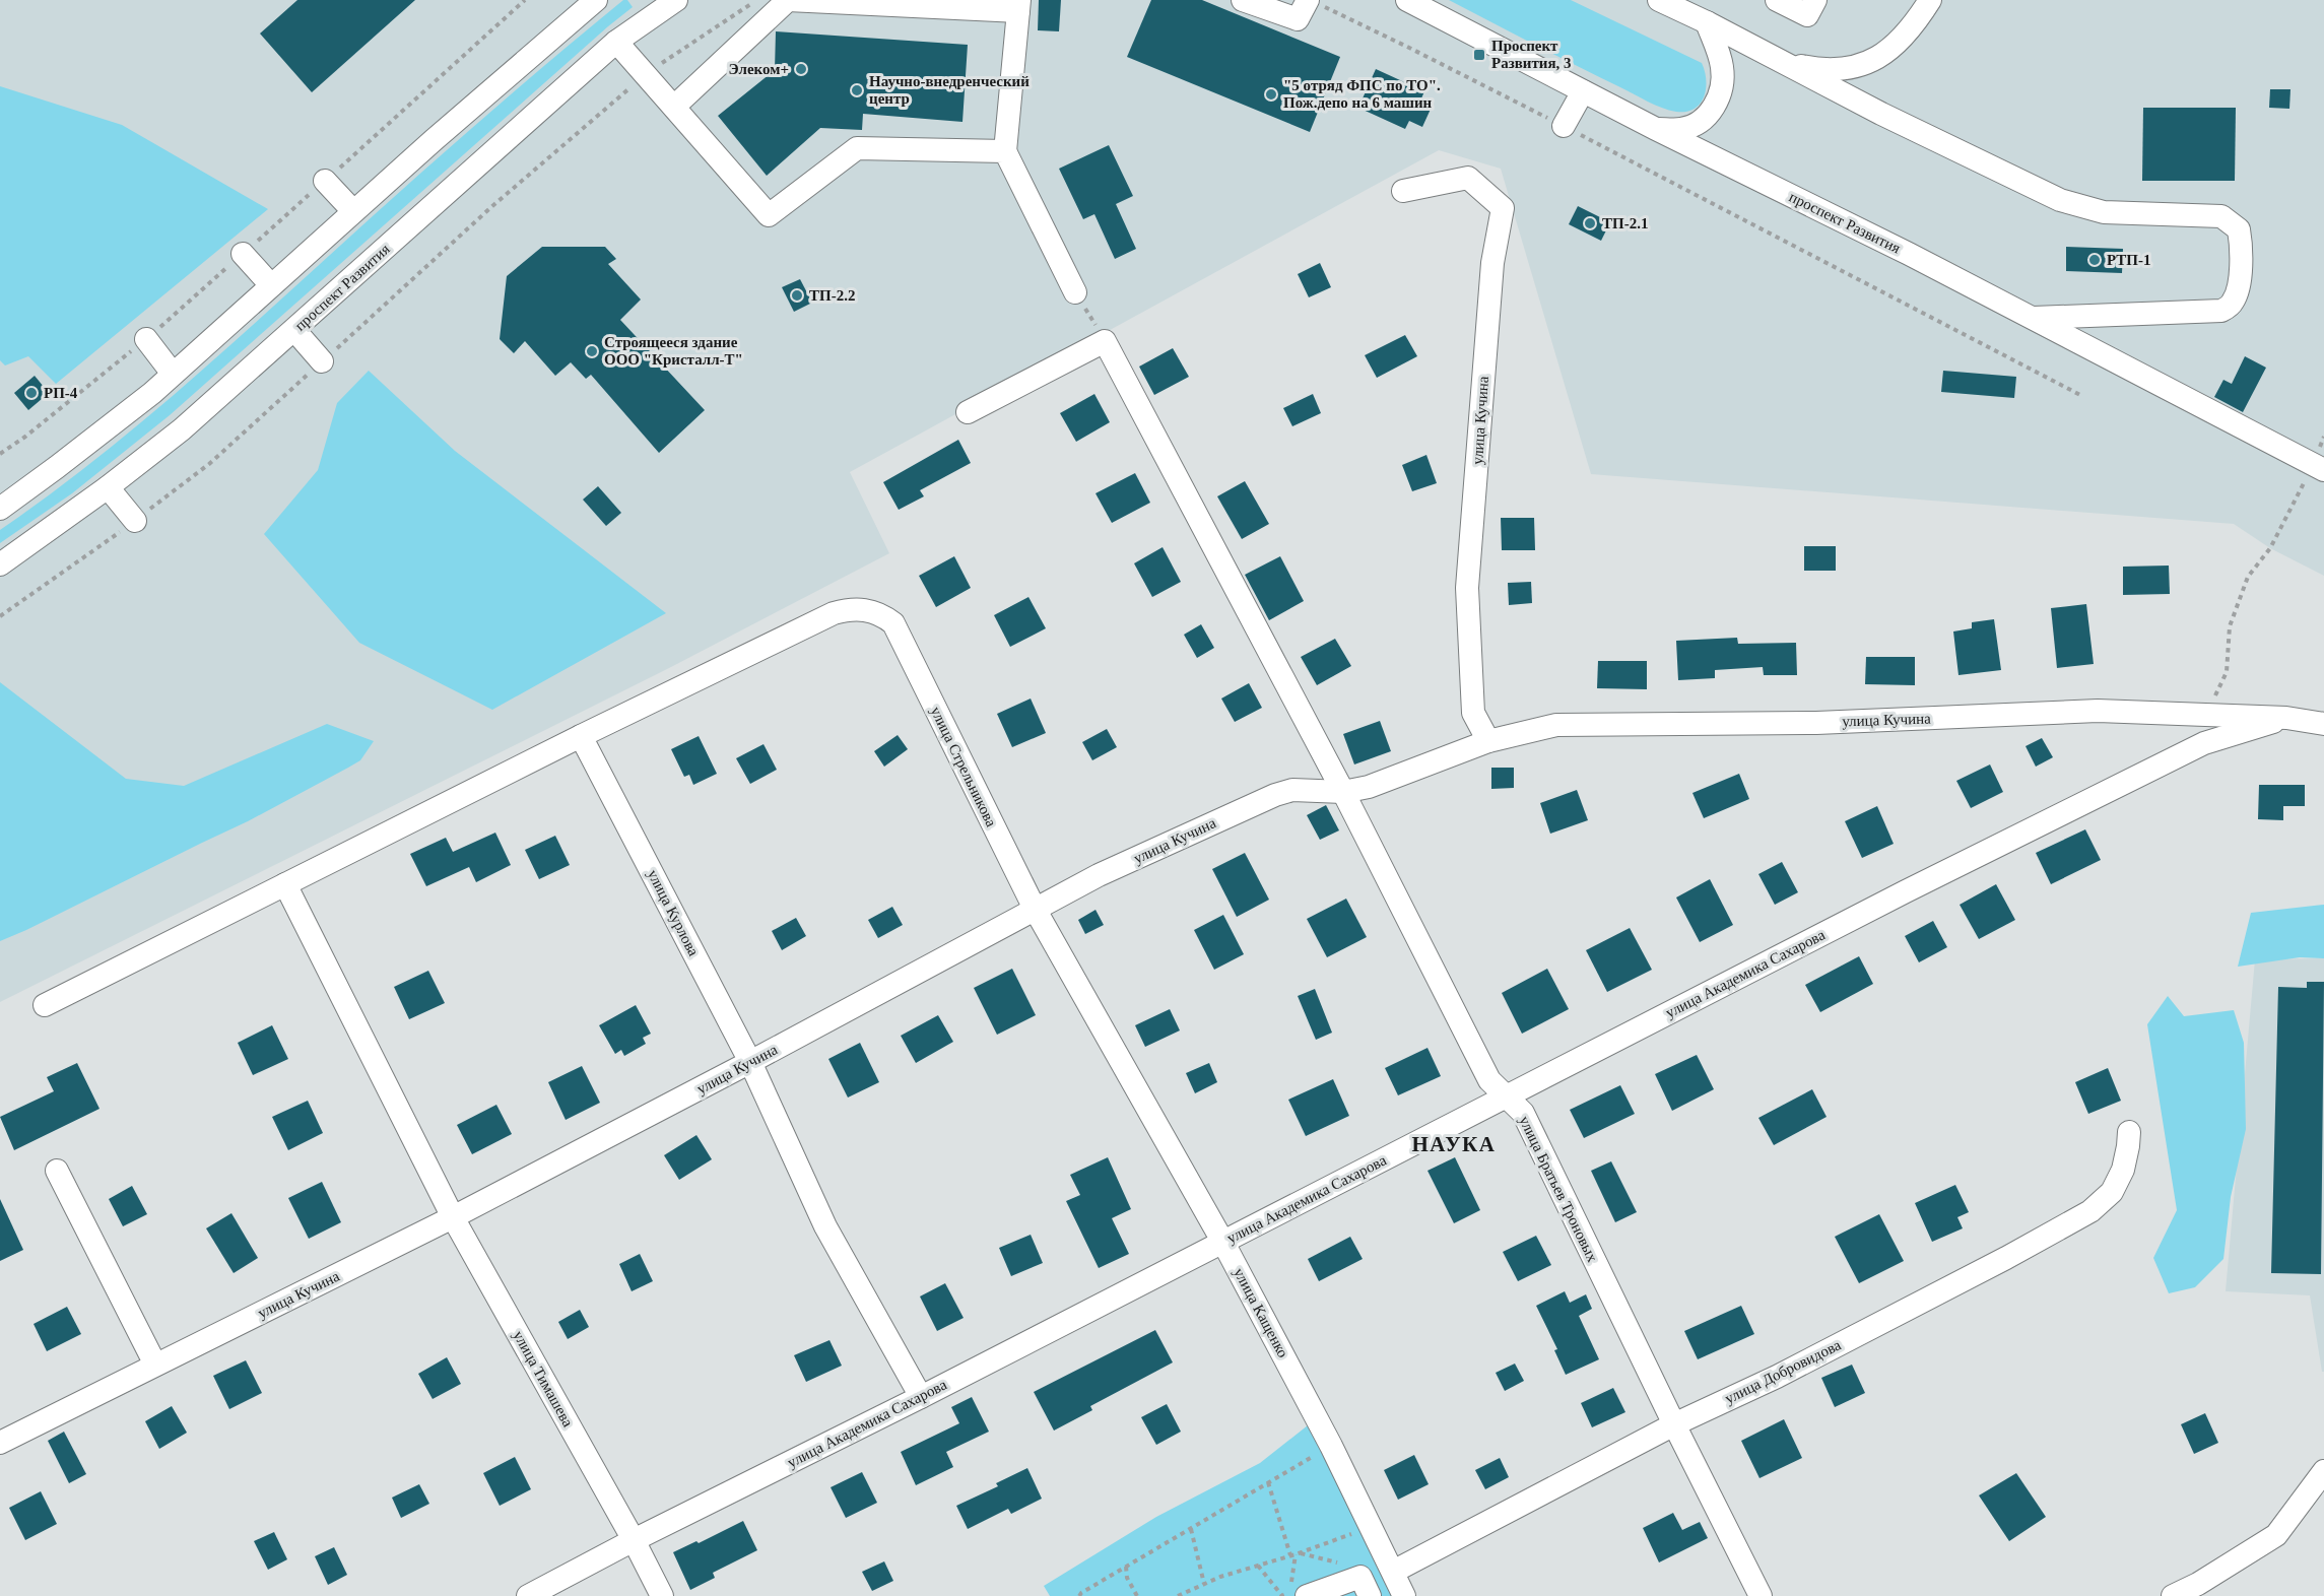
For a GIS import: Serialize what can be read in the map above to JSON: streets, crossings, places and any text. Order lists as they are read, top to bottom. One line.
{"streets":{"street":["проспект Развития","улица Кучина","улица Стрельникова","улица Курлова","улица Академика Сахарова","улица Братьев Троновых","улица Кащенко","улица Добровидова","улица Тимашева"]},"crossings":[["улица Кучина","улица Стрельникова"],["улица Кучина","улица Курлова"],["улица Кучина","улица Академика Сахарова"],["улица Кучина","улица Братьев Троновых"],["улица Кучина","улица Кащенко"],["улица Кучина","улица Тимашева"],["улица Стрельникова","улица Курлова"],["улица Стрельникова","улица Кащенко"],["улица Курлова","улица Академика Сахарова"],["улица Академика Сахарова","улица Братьев Троновых"],["улица Академика Сахарова","улица Кащенко"],["улица Академика Сахарова","улица Тимашева"],["улица Братьев Троновых","улица Добровидова"],["улица Кащенко","улица Добровидова"]],"districts":["НАУКА"],"places":{"transit":["Проспект Развития, 3"],"other":["Элеком+","Научно-внедренческий центр","\"5 отряд ФПС по ТО\". Пож.депо на 6 машин","ТП-2.1","РТП-1","ТП-2.2","Строящееся здание ООО \"Кристалл-Т\"","РП-4"]}}
